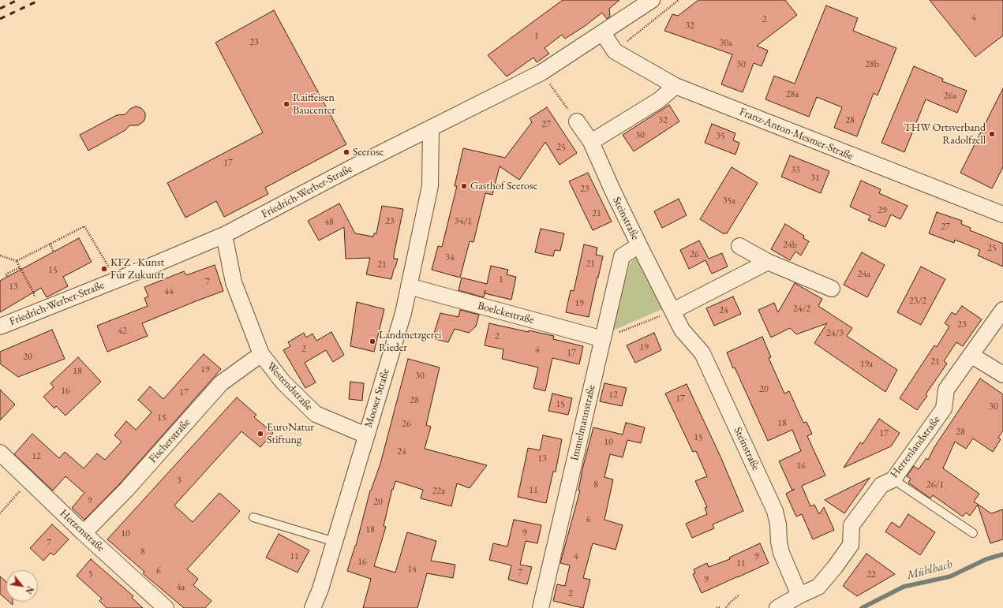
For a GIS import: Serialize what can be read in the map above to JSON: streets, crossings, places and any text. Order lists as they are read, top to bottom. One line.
{"streets":{"street":["Franz-Anton-Mesmer-Straße","Friedrich-Werber-Straße","Steinstraße","Boelckestraße","Westendstraße","Mooser Straße","Immelmannstraße","Fischerstraße","Herrenlandstraße","Herzenstraße"]},"crossings":[["Franz-Anton-Mesmer-Straße","Friedrich-Werber-Straße"],["Friedrich-Werber-Straße","Westendstraße"],["Friedrich-Werber-Straße","Mooser Straße"],["Steinstraße","Immelmannstraße"],["Steinstraße","Herrenlandstraße"],["Boelckestraße","Mooser Straße"],["Boelckestraße","Immelmannstraße"],["Westendstraße","Mooser Straße"],["Westendstraße","Fischerstraße"],["Fischerstraße","Herzenstraße"]],"water":["Mühlbach"],"places":["Raiffeisen Baucenter","THW Ortsverband Radolfzell","Seerose","Gasthof Seerose","KFZ - Kunst Für Zukunft","Landmetzgerei Rieder","EuroNatur Stiftung"],"house_numbers":["4","2","32","1","23","30a","30","28b","28a","26a","32","28","27","30","35","25","17","33","31","23","35a","29","21","23","34/1","48","27","24b","25","26","34","21","21","15","24a","1","7","13","44","23/2","19","24/2","24","23","42","24/3","2","19","2","4","17","20","21","19a","19","18","30","20","16","17","12","17","28","15","30","15","18","26","28","17","15","10","24","12","13","16","3","8","26/1","11","22a","9","20","6","18","9","10","7","8","11","4","9","16","11","14","6","7","5","22","9","4a","2"],"north":"bottom right"}
